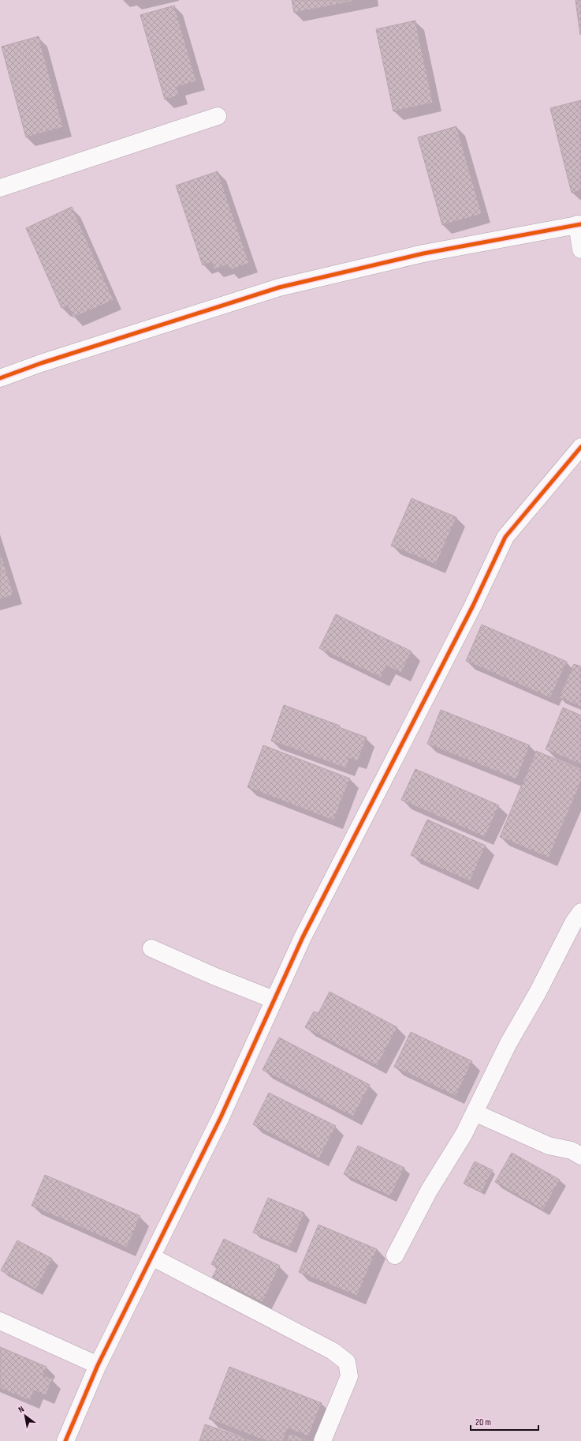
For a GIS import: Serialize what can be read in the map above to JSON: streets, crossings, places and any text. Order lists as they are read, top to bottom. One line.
{"scale_bar":"20 m","north":"top left"}
